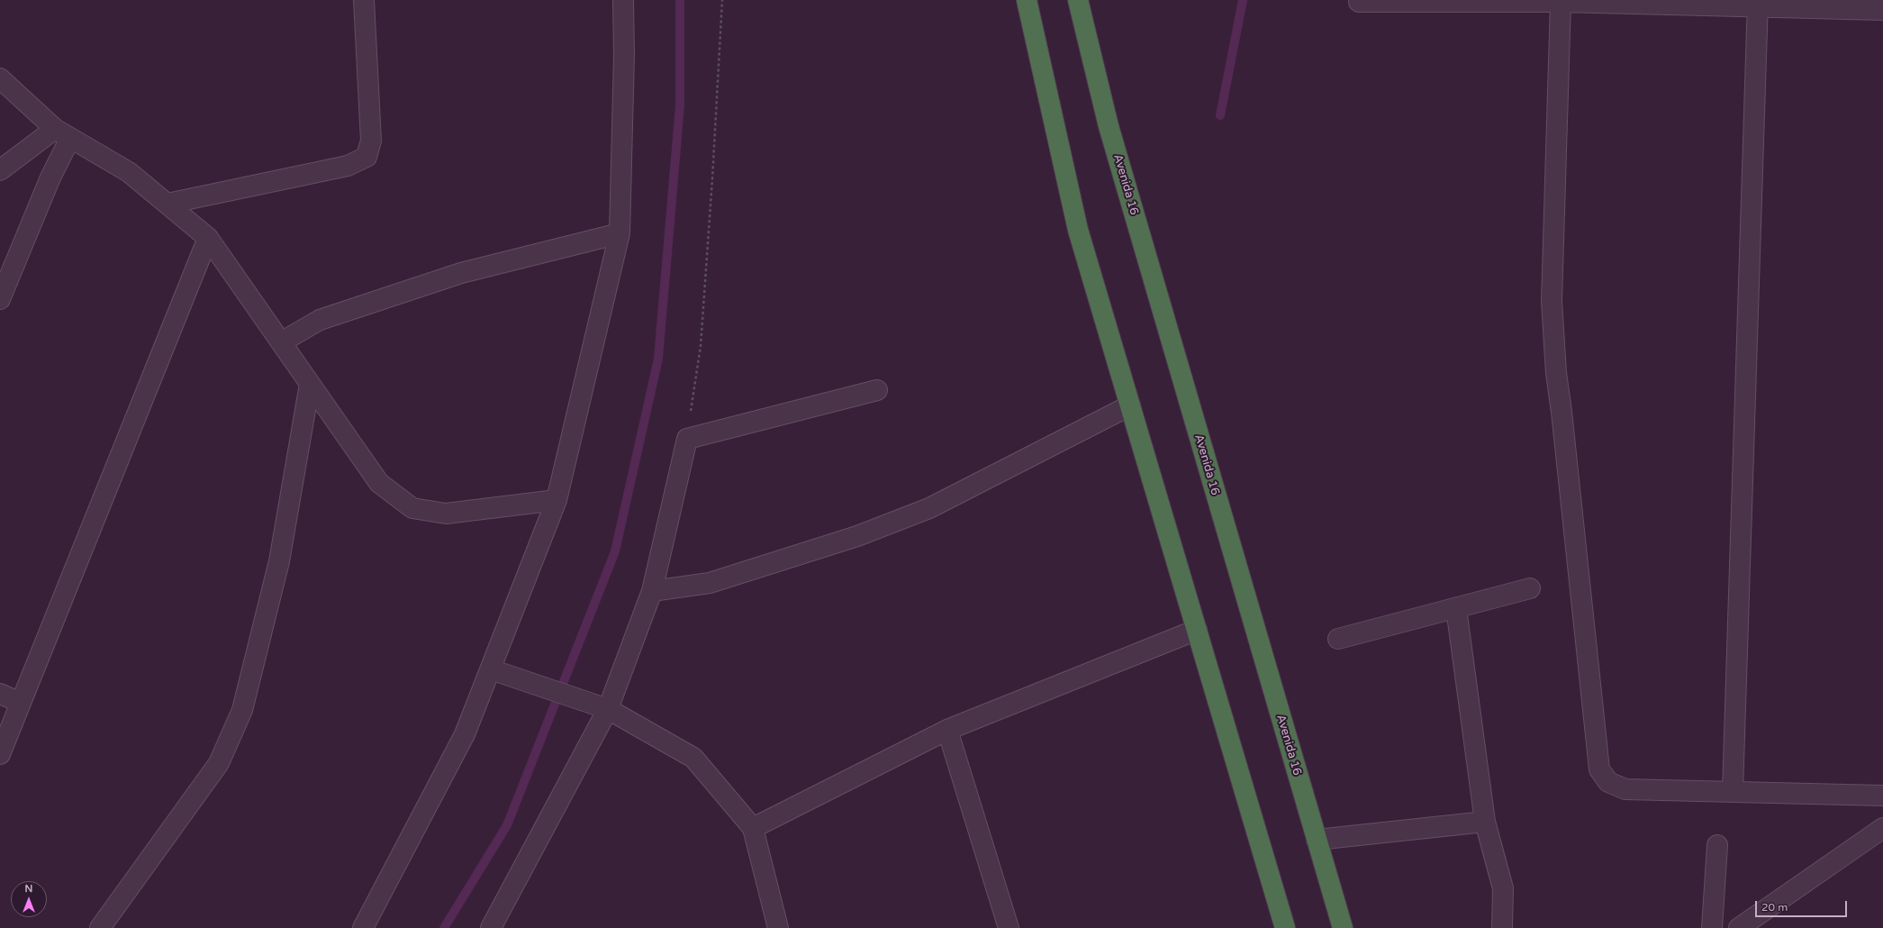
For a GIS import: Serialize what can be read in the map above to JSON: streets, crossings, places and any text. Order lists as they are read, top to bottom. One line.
{"streets":{"highway":["Avenida 16"]},"scale_bar":"20 m","north":"top"}
